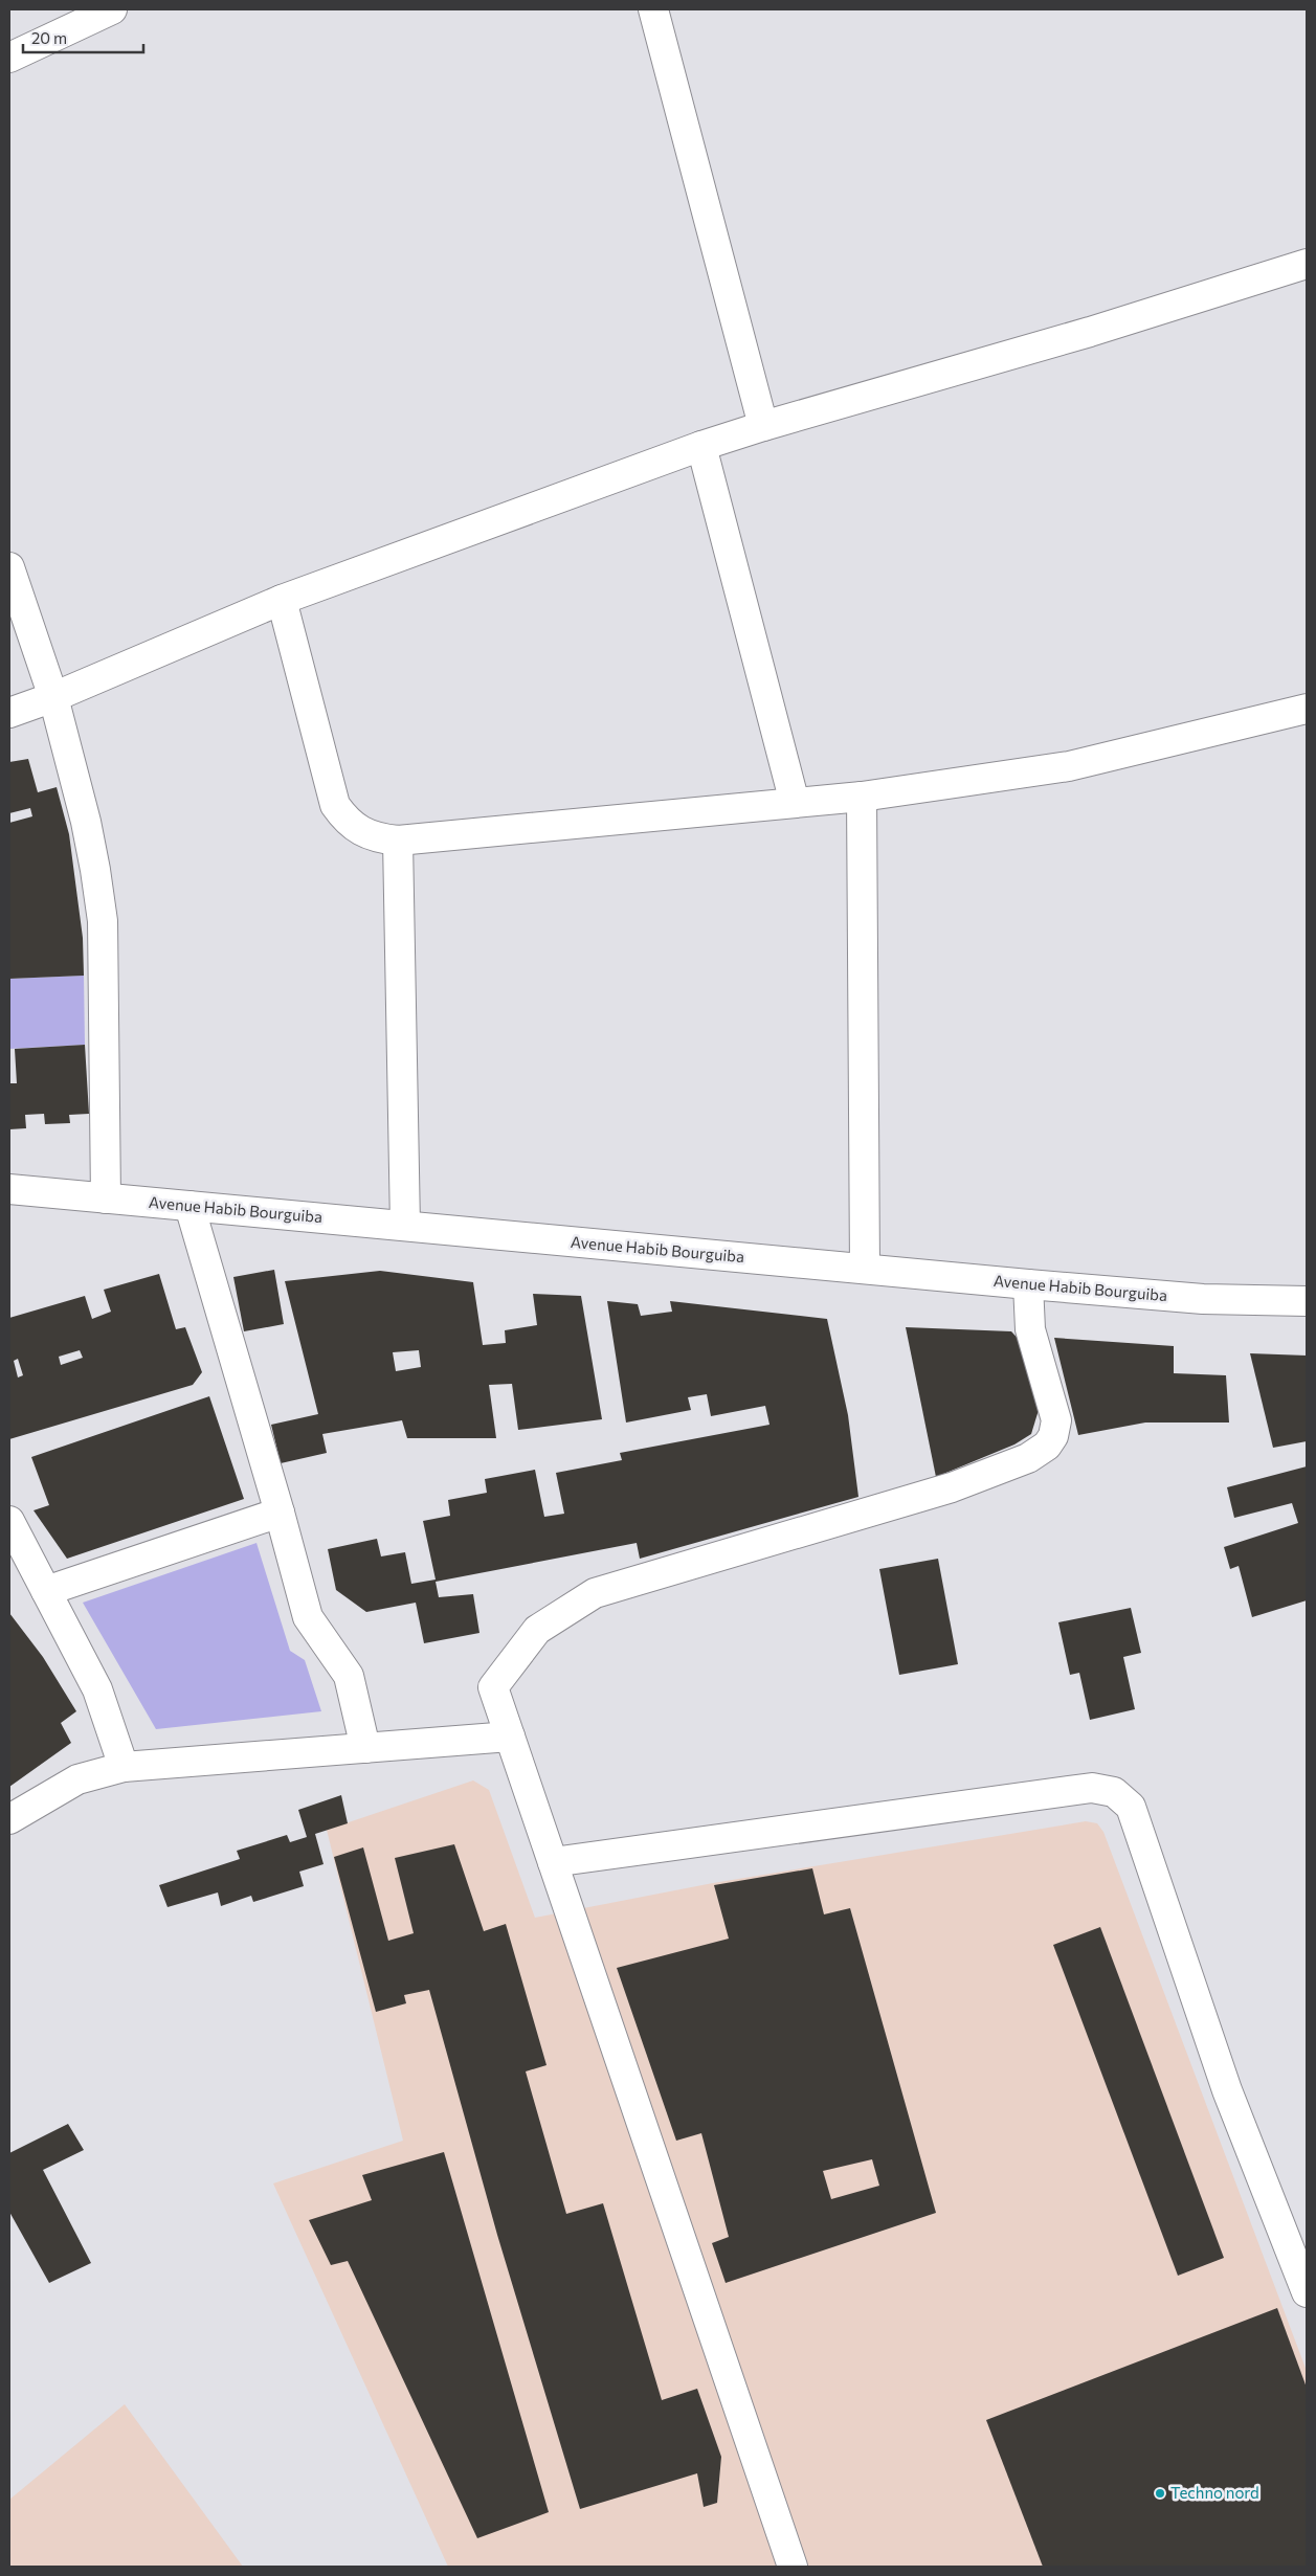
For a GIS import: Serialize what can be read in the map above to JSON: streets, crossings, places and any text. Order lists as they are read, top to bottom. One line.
{"streets":{"street":["Avenue Habib Bourguiba"]},"places":["Techno nord"],"scale_bar":"20 m"}
